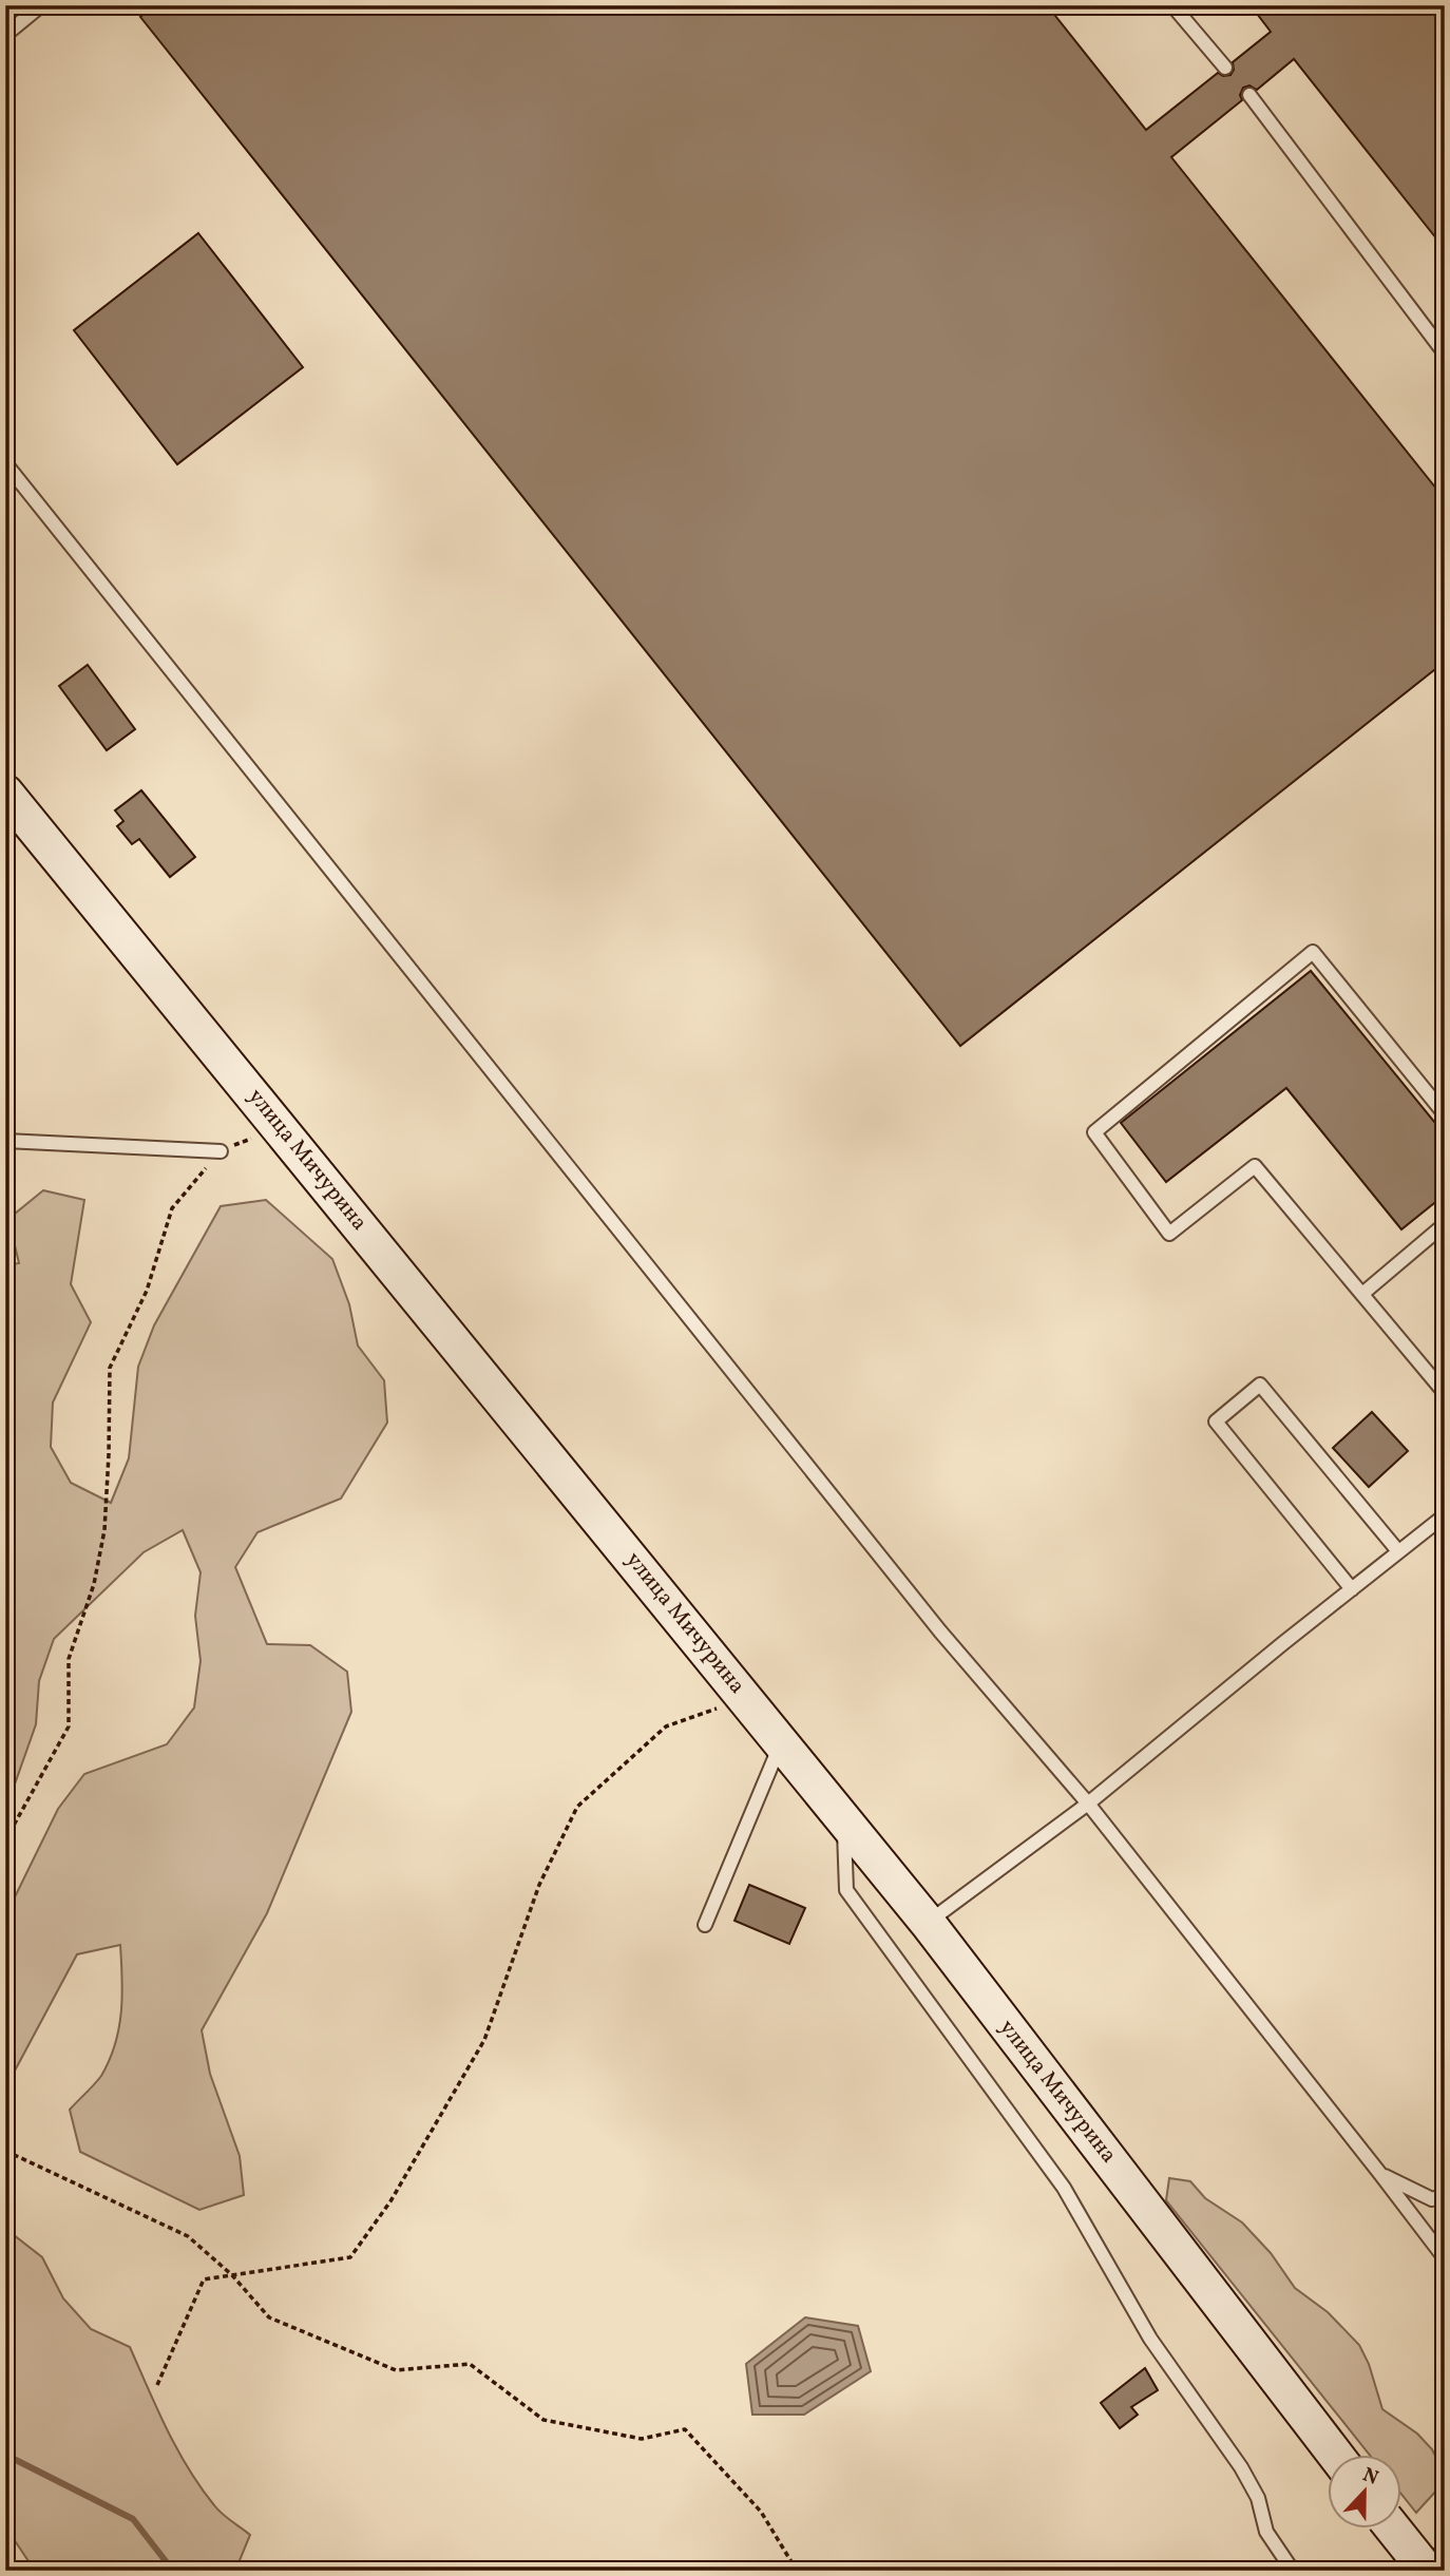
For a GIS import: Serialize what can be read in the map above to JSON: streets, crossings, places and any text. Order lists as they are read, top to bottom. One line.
{"streets":{"main road":["улица Мичурина"]},"north":"top"}
